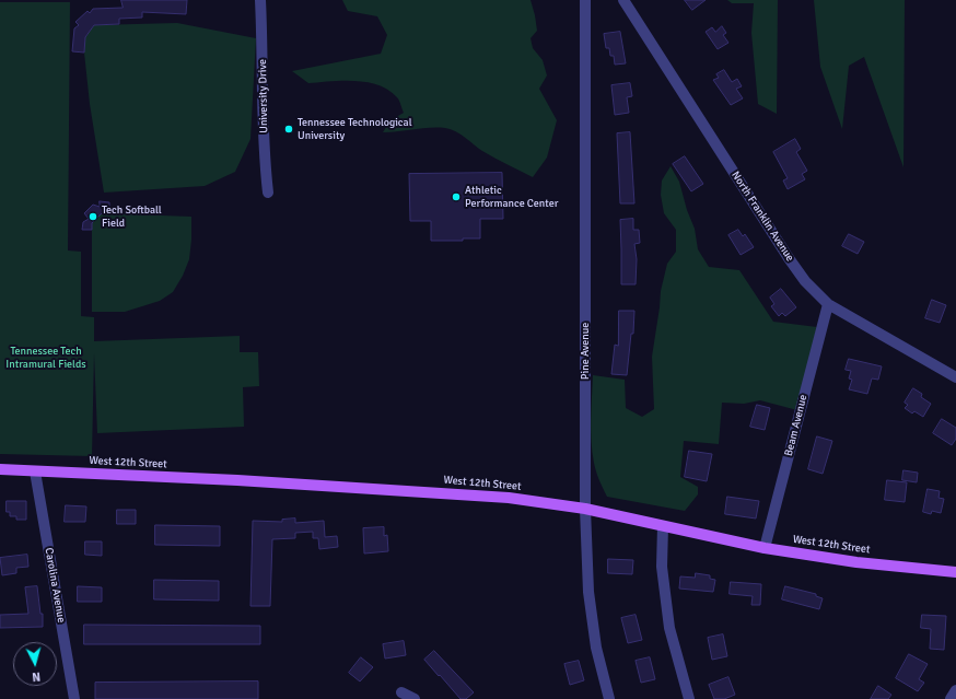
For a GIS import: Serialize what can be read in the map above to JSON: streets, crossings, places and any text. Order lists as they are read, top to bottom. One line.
{"streets":{"main road":["West 12th Street"],"street":["University Drive","North Franklin Avenue","Pine Avenue","Beam Avenue","Carolina Avenue"]},"crossings":[["North Franklin Avenue","Beam Avenue"],["Pine Avenue","West 12th Street"],["Beam Avenue","West 12th Street"],["West 12th Street","Carolina Avenue"]],"parks":["Tennessee Tech Intramural Fields"],"places":["Tennessee Technological University","Athletic Performance Center","Tech Softball Field"],"north":"bottom"}
